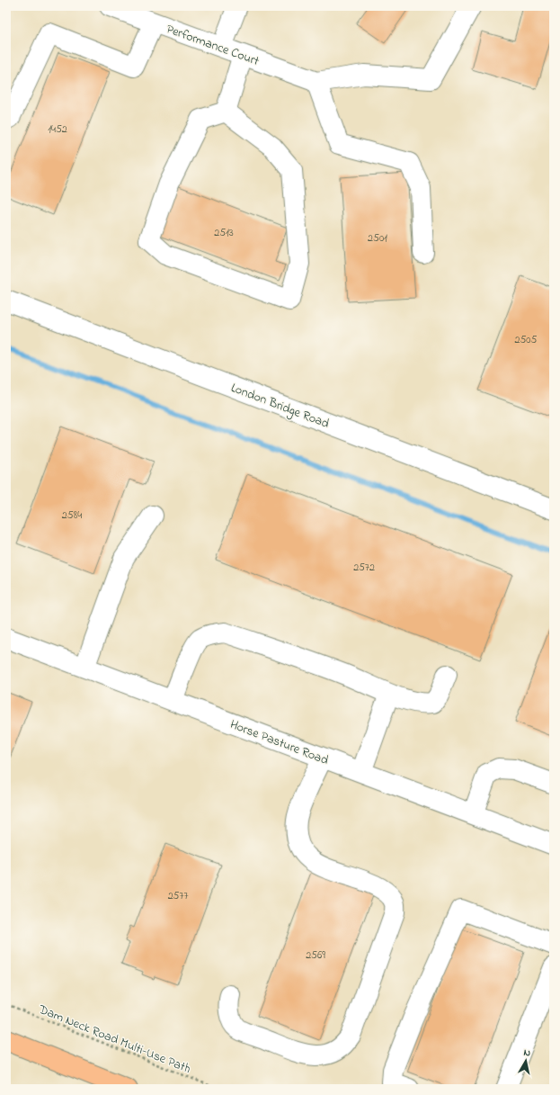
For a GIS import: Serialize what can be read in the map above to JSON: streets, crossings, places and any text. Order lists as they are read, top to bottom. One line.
{"streets":{"street":["Performance Court","London Bridge Road","Horse Pasture Road"],"path":["Dam Neck Road Multi-Use Path"]},"house_numbers":["1452","2513","2501","2505","2584","2572","2577","2569"],"north":"top"}
